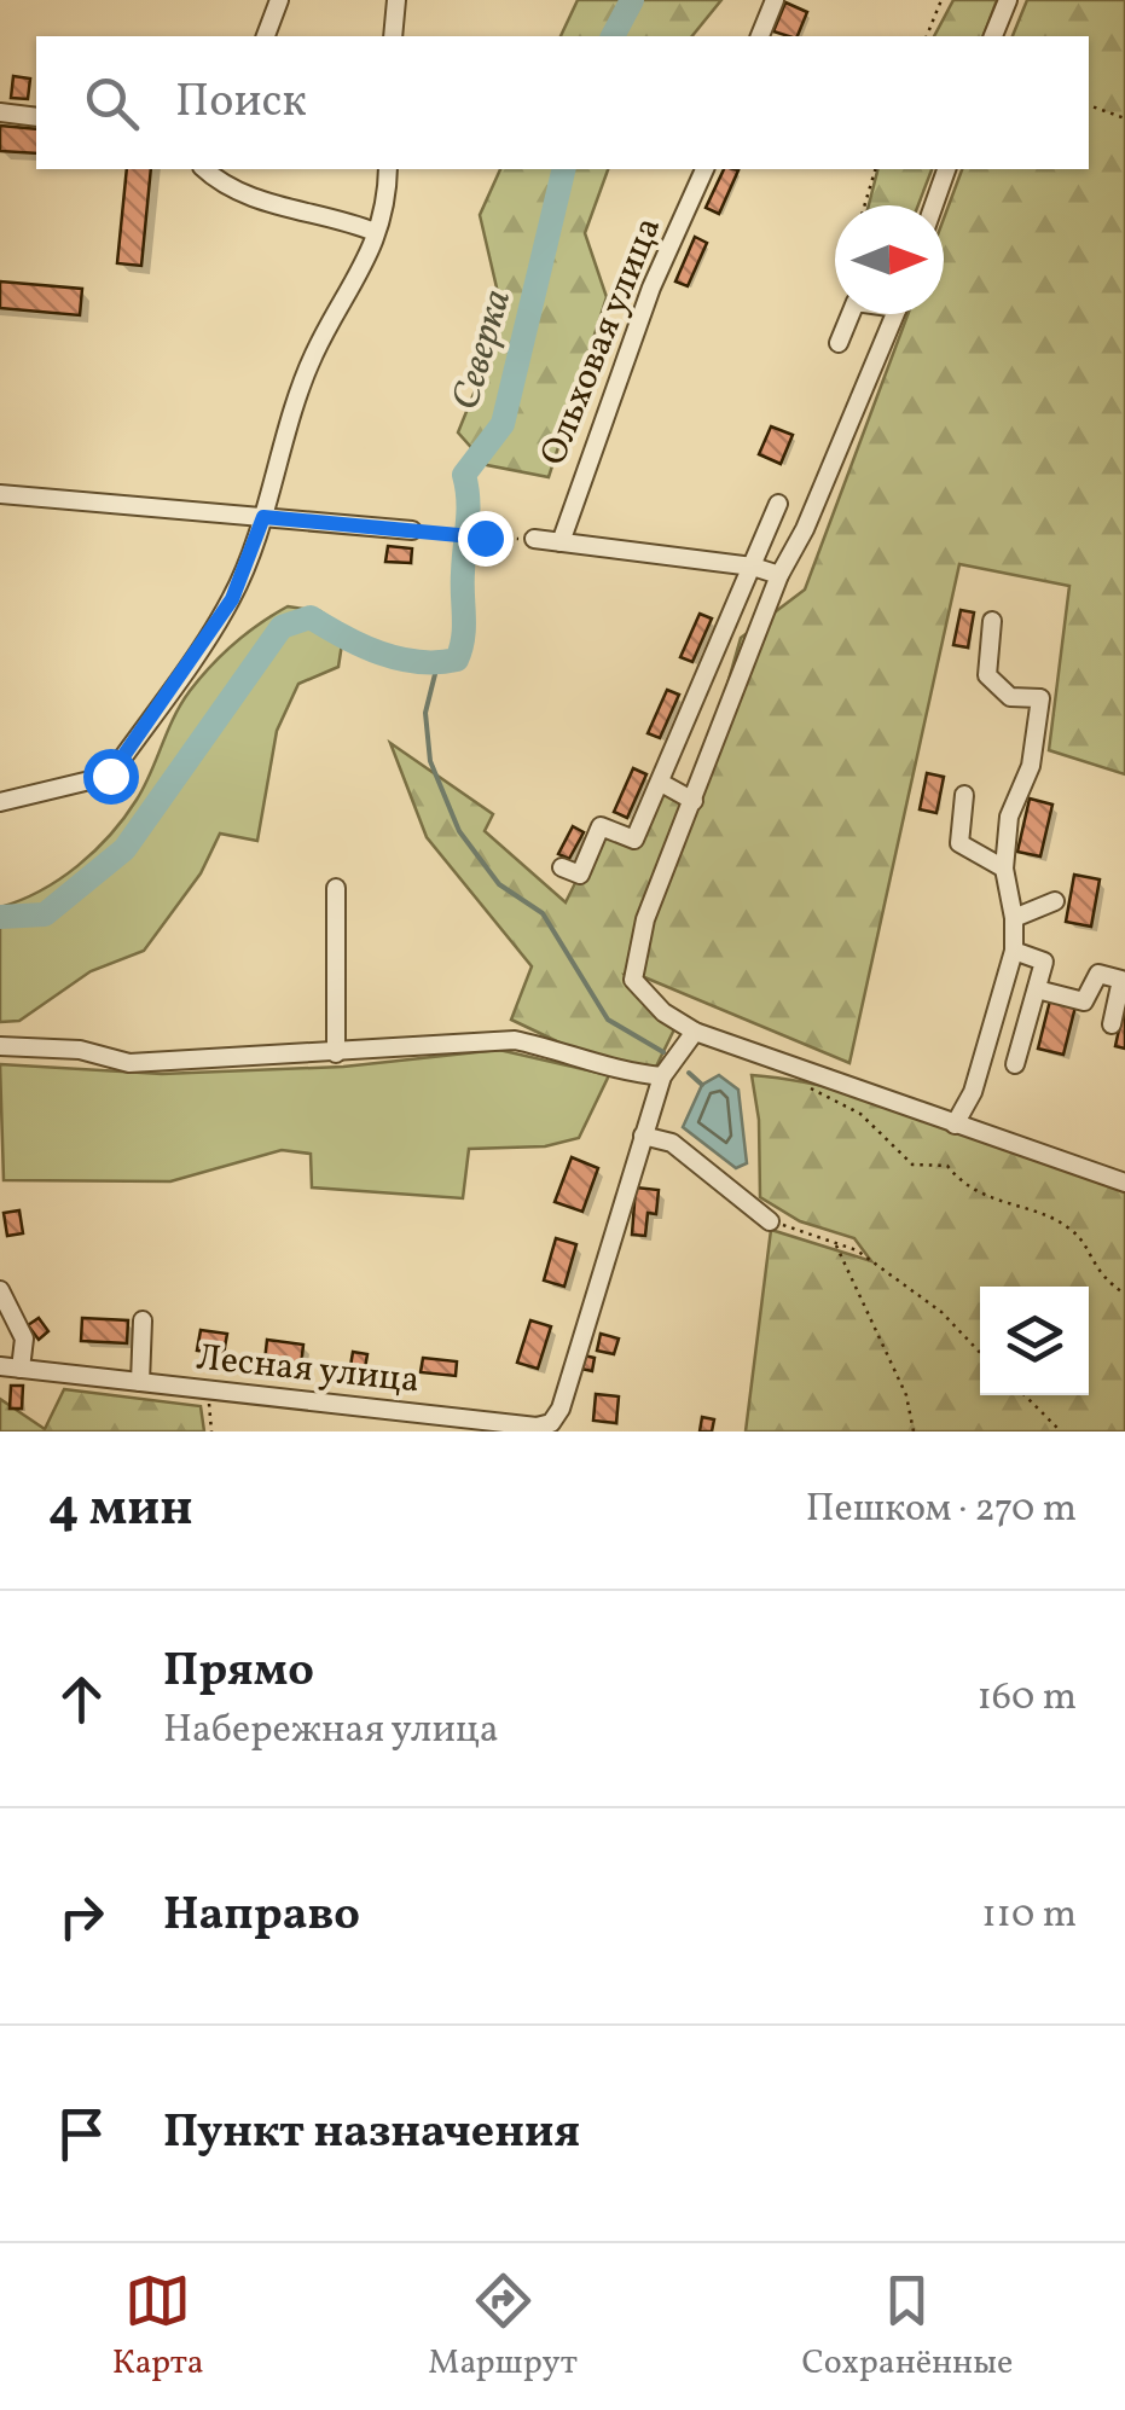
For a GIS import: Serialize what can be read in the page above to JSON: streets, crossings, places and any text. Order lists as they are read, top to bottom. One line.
{"streets":{"street":["Ольховая улица","Лесная улица"]},"water":["Северка"],"north":"right","page":{"search":"Поиск","heading":["4 мин","Пешком · 270 m"],"list":[["Прямо","Набережная улица","160 m"],["Направо","110 m"],"Пункт назначения"],"nav":["Карта","Маршрут","Сохранённые"]}}
